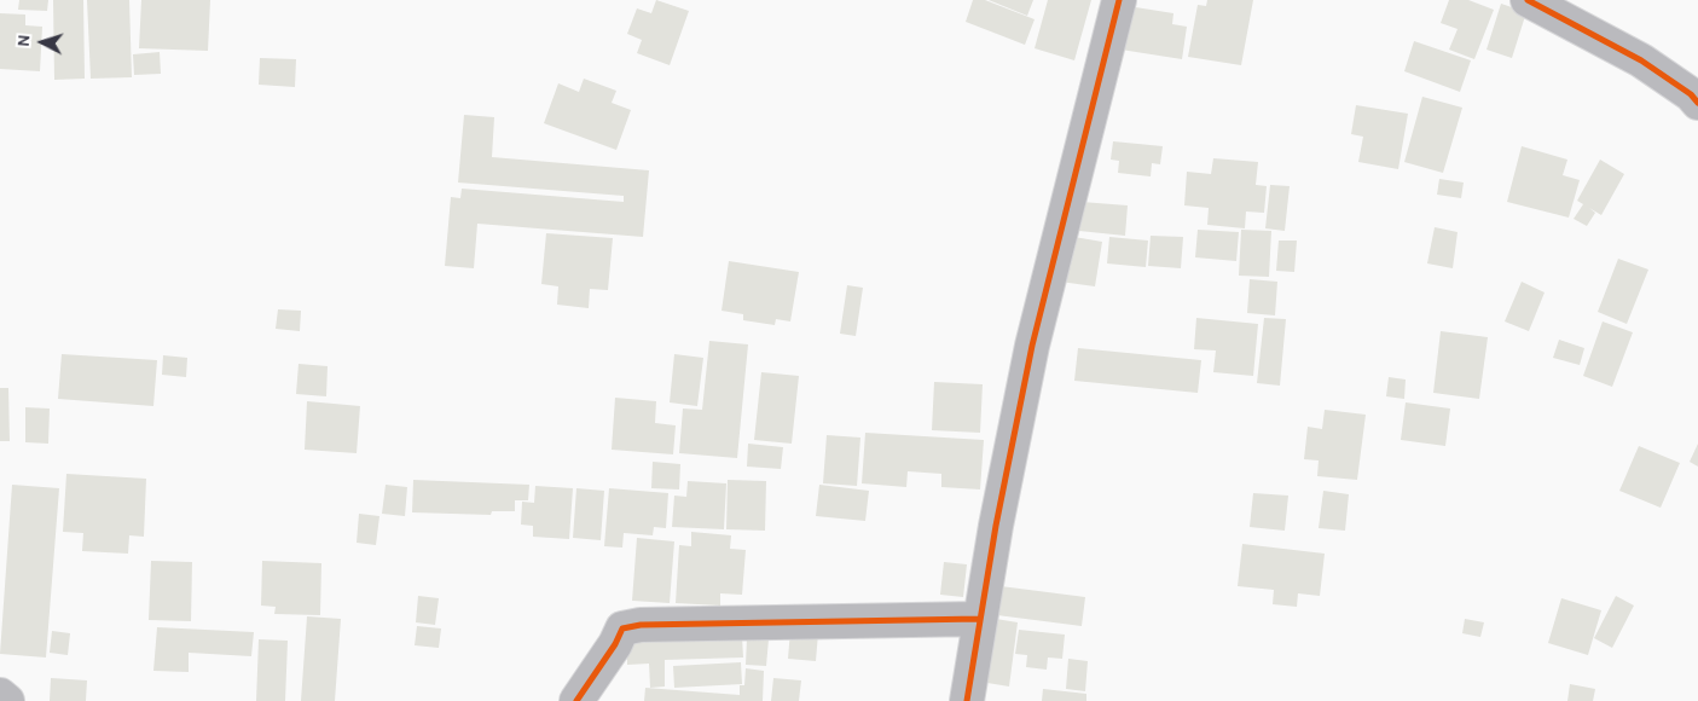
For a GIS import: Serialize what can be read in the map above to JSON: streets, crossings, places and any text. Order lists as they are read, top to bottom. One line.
{"north":"left"}
